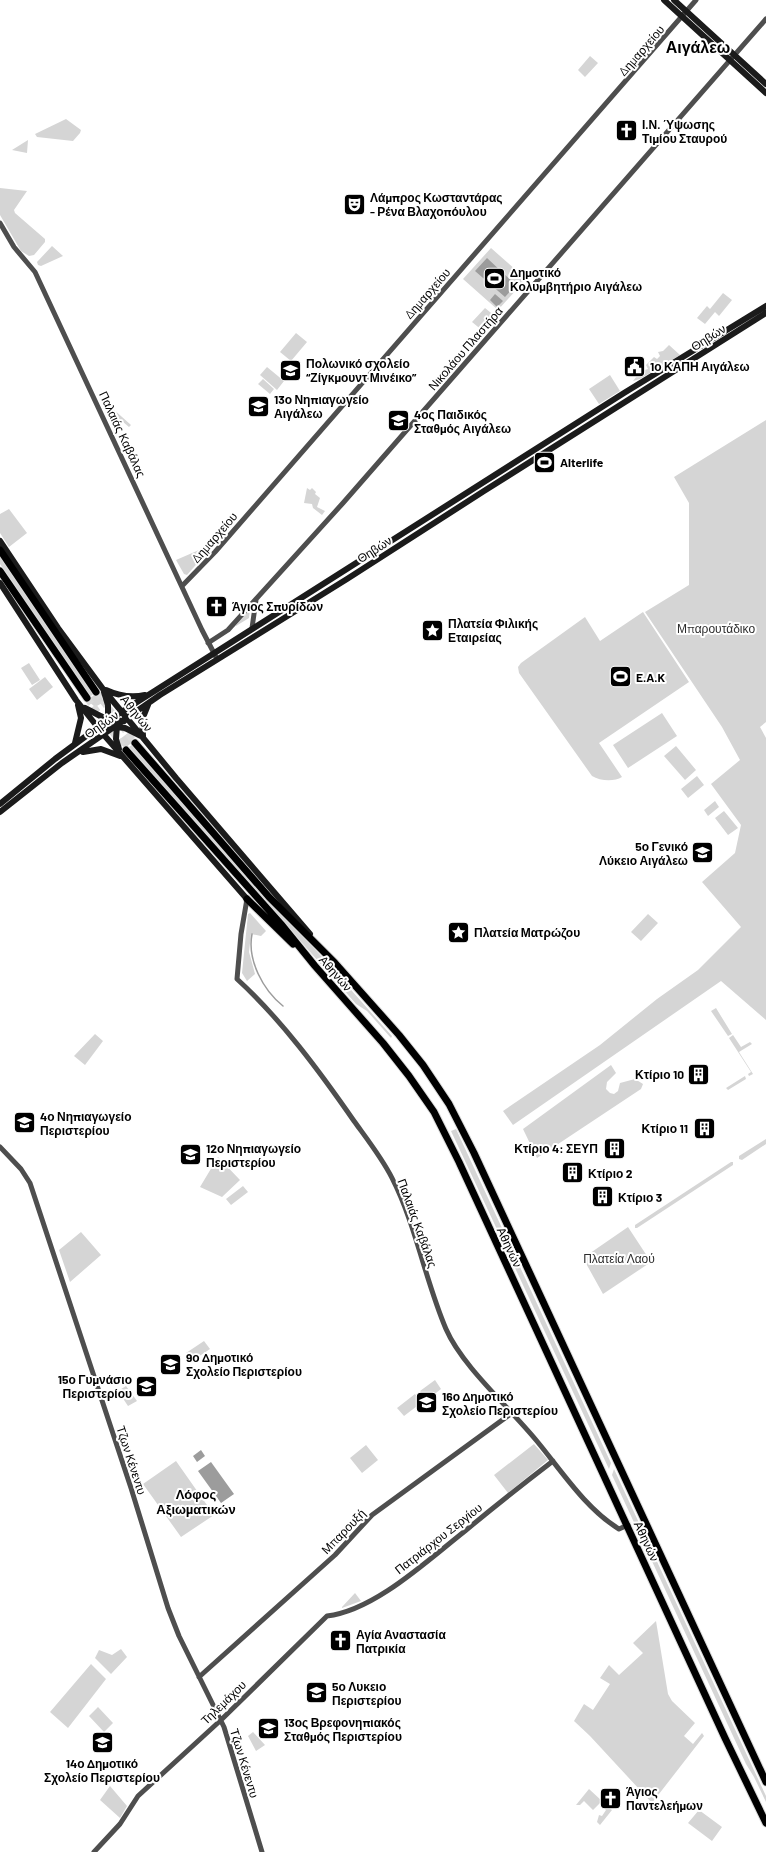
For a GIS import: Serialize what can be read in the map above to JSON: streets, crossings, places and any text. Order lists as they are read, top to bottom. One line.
{"streets":{"highway":["Αθηνών"],"main road":["Θηβών"],"street":["Δημαρχείου","Νικολάου Πλαστήρα","Παλαιάς Καβάλας","Τζων Κένεντυ","Μπαρουξή","Πατριάρχου Σεργίου","Τηλεμάχου"]},"crossings":[["Δημαρχείου","Παλαιάς Καβάλας"],["Θηβών","Νικολάου Πλαστήρα"],["Θηβών","Παλαιάς Καβάλας"],["Θηβών","Αθηνών"],["Νικολάου Πλαστήρα","Παλαιάς Καβάλας"],["Παλαιάς Καβάλας","Αθηνών"],["Παλαιάς Καβάλας","Μπαρουξή"],["Παλαιάς Καβάλας","Πατριάρχου Σεργίου"],["Τζων Κένεντυ","Μπαρουξή"],["Τζων Κένεντυ","Τηλεμάχου"],["Πατριάρχου Σεργίου","Τηλεμάχου"]],"districts":["Αιγάλεω","Λόφος Αξιωματικών"],"parks":["Μπαρουτάδικο","Πλατεία Λαού"],"places":{"church":["Ι.Ν. Ύψωσης Τιμίου Σταυρού","Άγιος Σπυρίδων","Αγία Αναστασία Πατρικία","Άγιος Παντελεήμων"],"theatre":["Λάμπρος Κωσταντάρας - Ρένα Βλαχοπόυλου"],"sports":["Δημοτικό Κολυμβητήριο Αιγάλεω","Alterlife","E.A.K"],"public building":["1ο ΚΑΠΗ Αιγάλεω"],"school or university":["Πολωνικό σχολείο “Ζίγκμουντ Μινέικο”","13ο Νηπιαγωγείο Αιγάλεω","4ος Παιδικός Σταθμός Αιγάλεω","5ο Γενικό Λύκειο Αιγάλεω","4ο Νηπιαγωγείο Περιστερίου","12ο Νηπιαγωγείο Περιστερίου","9ο Δημοτικό Σχολείο Περιστερίου","15ο Γυμνάσιο Περιστερίου","16ο Δημοτικό Σχολείο Περιστερίου","5ο Λυκειο Περιστερίου","13ος Βρεφονηπιακός Σταθμός Περιστερίου","14ο Δημοτικό Σχολείο Περιστερίου"],"place":["Πλατεία Φιλικής Εταιρείας","Πλατεία Ματρώζου"],"building":["Κτίριο 10","Κτίριο 11","Κτίριο 4: ΣΕΥΠ","Κτίριο 2","Κτίριο 3"]}}
